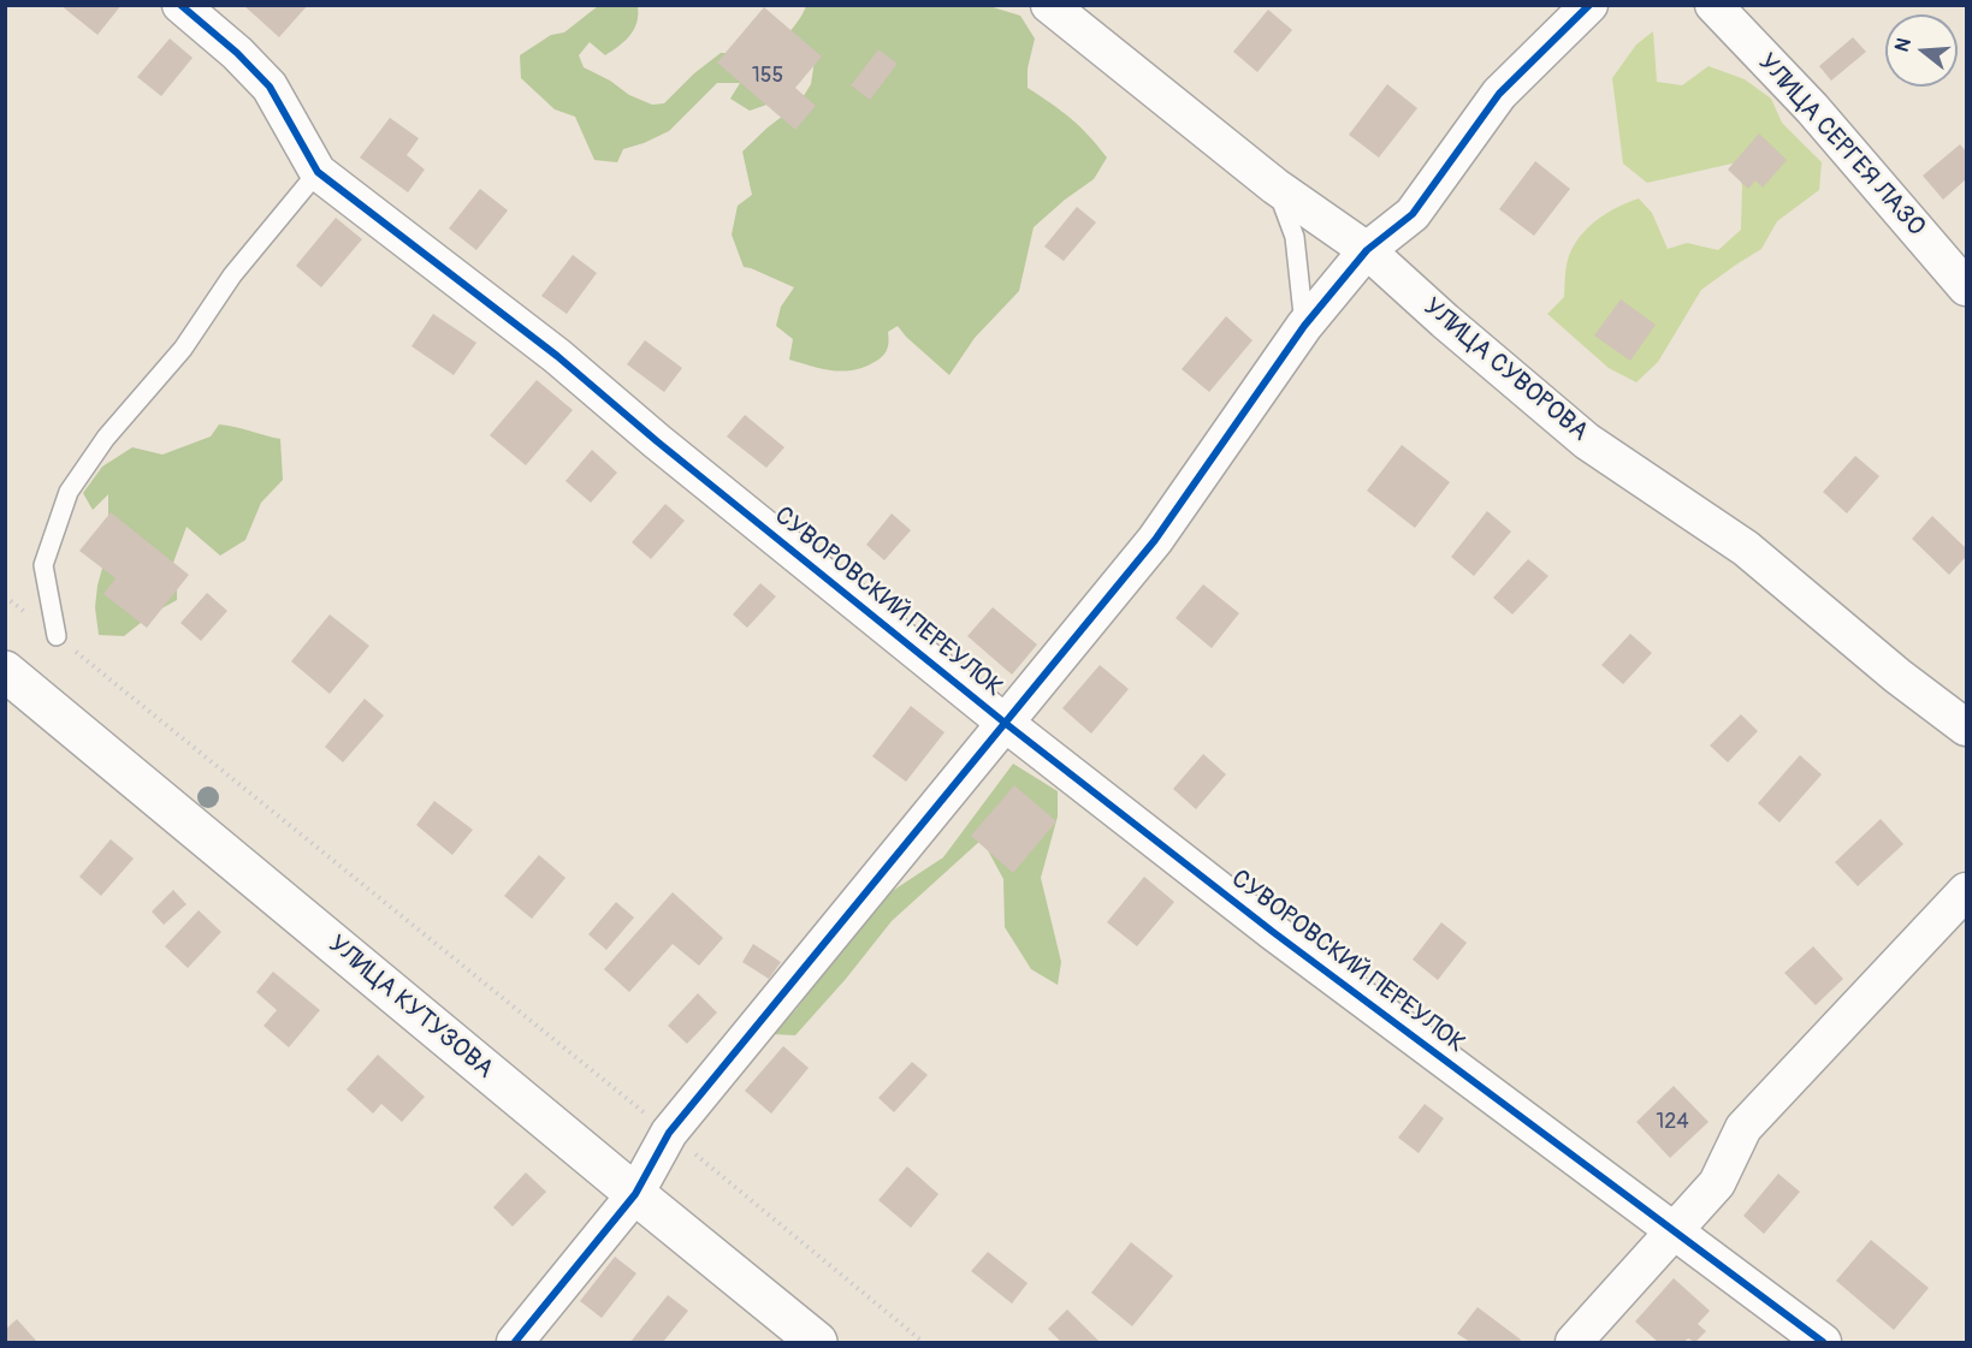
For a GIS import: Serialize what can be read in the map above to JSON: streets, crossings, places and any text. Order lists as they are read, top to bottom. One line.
{"streets":{"street":["УЛИЦА СЕРГЕЯ ЛАЗО","УЛИЦА СУВОРОВА","СУВОРОВСКИЙ ПЕРЕУЛОК","УЛИЦА КУТУЗОВА"]},"house_numbers":["155","124"],"north":"left"}
